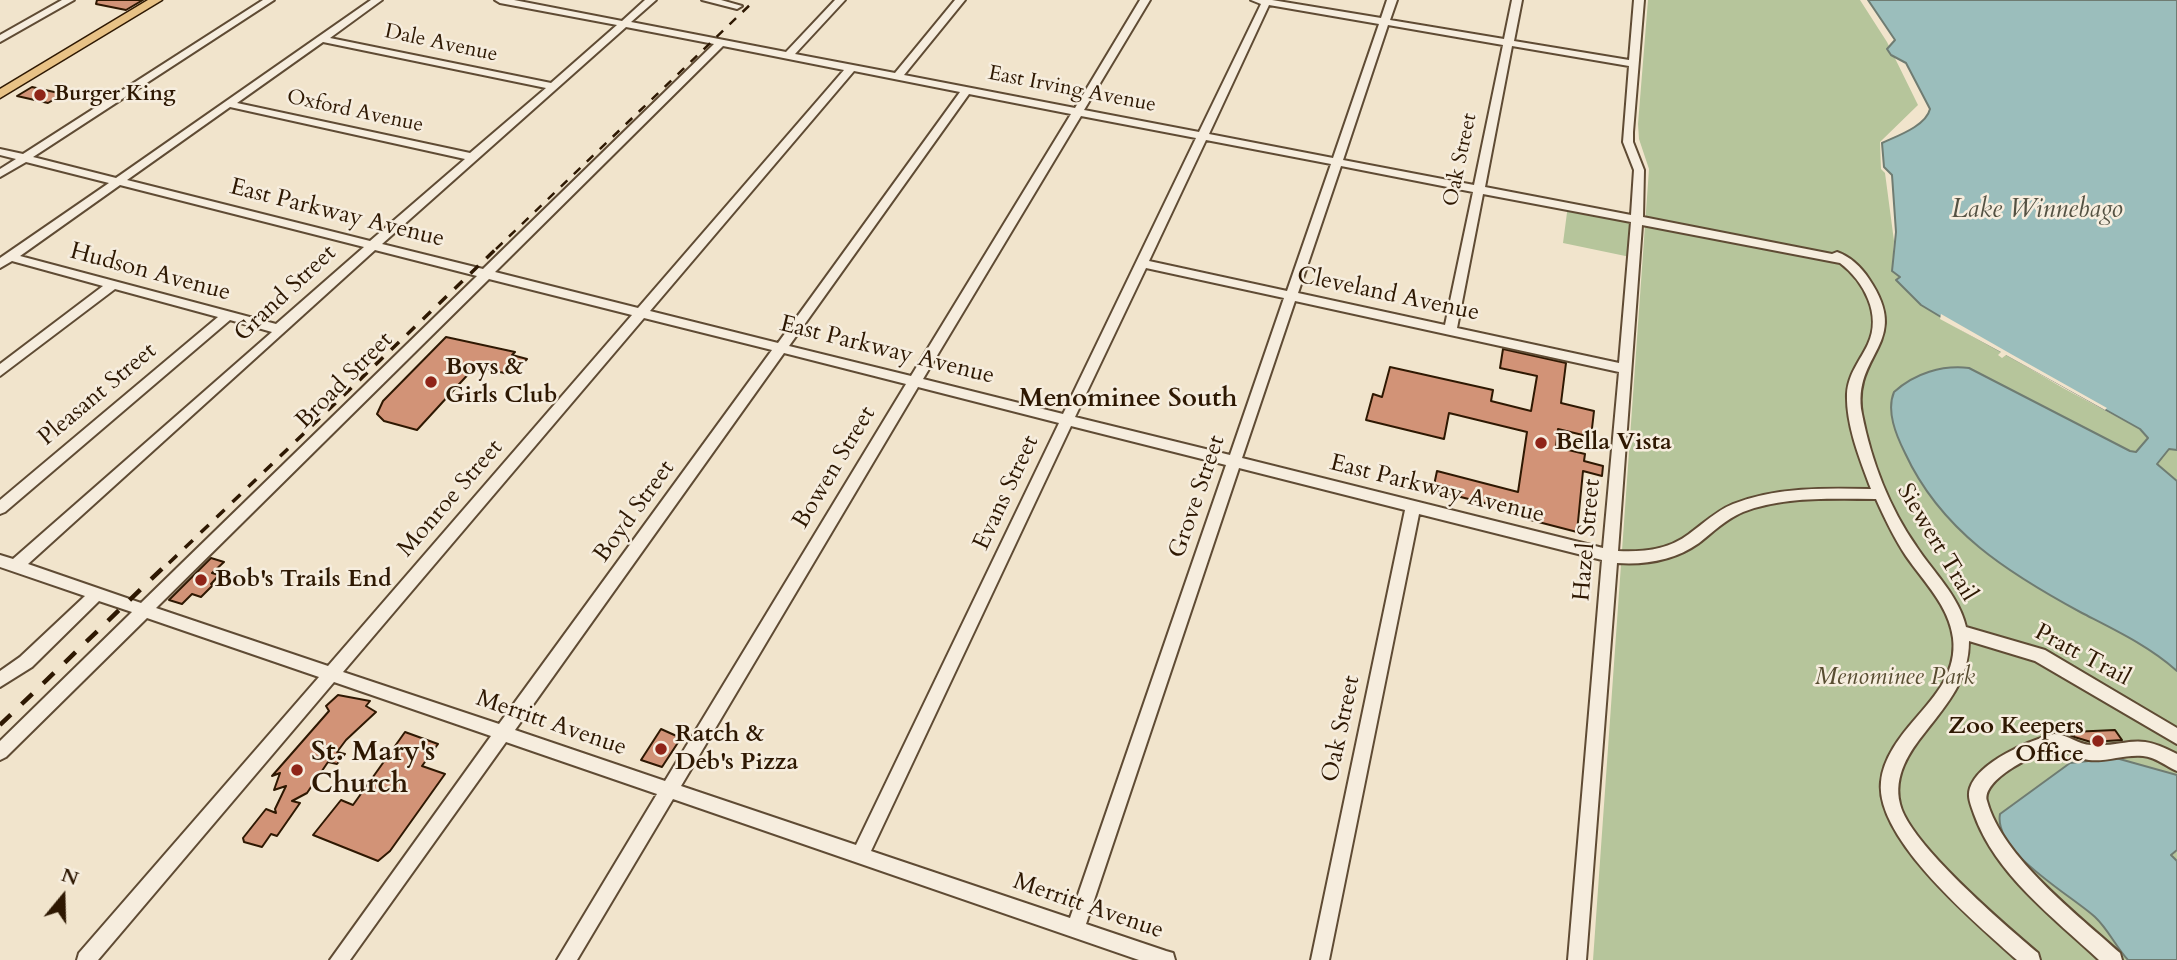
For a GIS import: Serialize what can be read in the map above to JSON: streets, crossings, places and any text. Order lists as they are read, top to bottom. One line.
{"streets":{"street":["Dale Avenue","East Irving Avenue","Oxford Avenue","Oak Street","East Parkway Avenue","Hudson Avenue","Grand Street","Cleveland Avenue","Broad Street","Pleasant Street","Bowen Street","Evans Street","Grove Street","Monroe Street","Boyd Street","Hazel Street","Siewert Trail","Pratt Trail","Merritt Avenue"]},"crossings":[["Dale Avenue","Grand Street"],["East Irving Avenue","Oak Street"],["East Irving Avenue","Grand Street"],["East Irving Avenue","Broad Street"],["East Irving Avenue","Bowen Street"],["East Irving Avenue","Evans Street"],["East Irving Avenue","Grove Street"],["East Irving Avenue","Monroe Street"],["East Irving Avenue","Boyd Street"],["East Irving Avenue","Hazel Street"],["East Irving Avenue","Siewert Trail"],["Oxford Avenue","Grand Street"],["Oak Street","East Parkway Avenue"],["Oak Street","Cleveland Avenue"],["East Parkway Avenue","Grand Street"],["East Parkway Avenue","Broad Street"],["East Parkway Avenue","Bowen Street"],["East Parkway Avenue","Evans Street"],["East Parkway Avenue","Grove Street"],["East Parkway Avenue","Monroe Street"],["East Parkway Avenue","Boyd Street"],["East Parkway Avenue","Hazel Street"],["East Parkway Avenue","Siewert Trail"],["Hudson Avenue","Grand Street"],["Hudson Avenue","Pleasant Street"],["Grand Street","Merritt Avenue"],["Cleveland Avenue","Evans Street"],["Cleveland Avenue","Grove Street"],["Cleveland Avenue","Hazel Street"],["Broad Street","Merritt Avenue"],["Bowen Street","Merritt Avenue"],["Evans Street","Merritt Avenue"],["Grove Street","Merritt Avenue"],["Monroe Street","Merritt Avenue"],["Boyd Street","Merritt Avenue"],["Siewert Trail","Pratt Trail"]],"districts":["Menominee South"],"water":["Lake Winnebago"],"parks":["Menominee Park"],"places":["Burger King","Boys & Girls Club","Bella Vista","Bob's Trails End","Zoo Keepers Office","Ratch & Deb's Pizza","St. Mary's Church"],"north":"top"}
